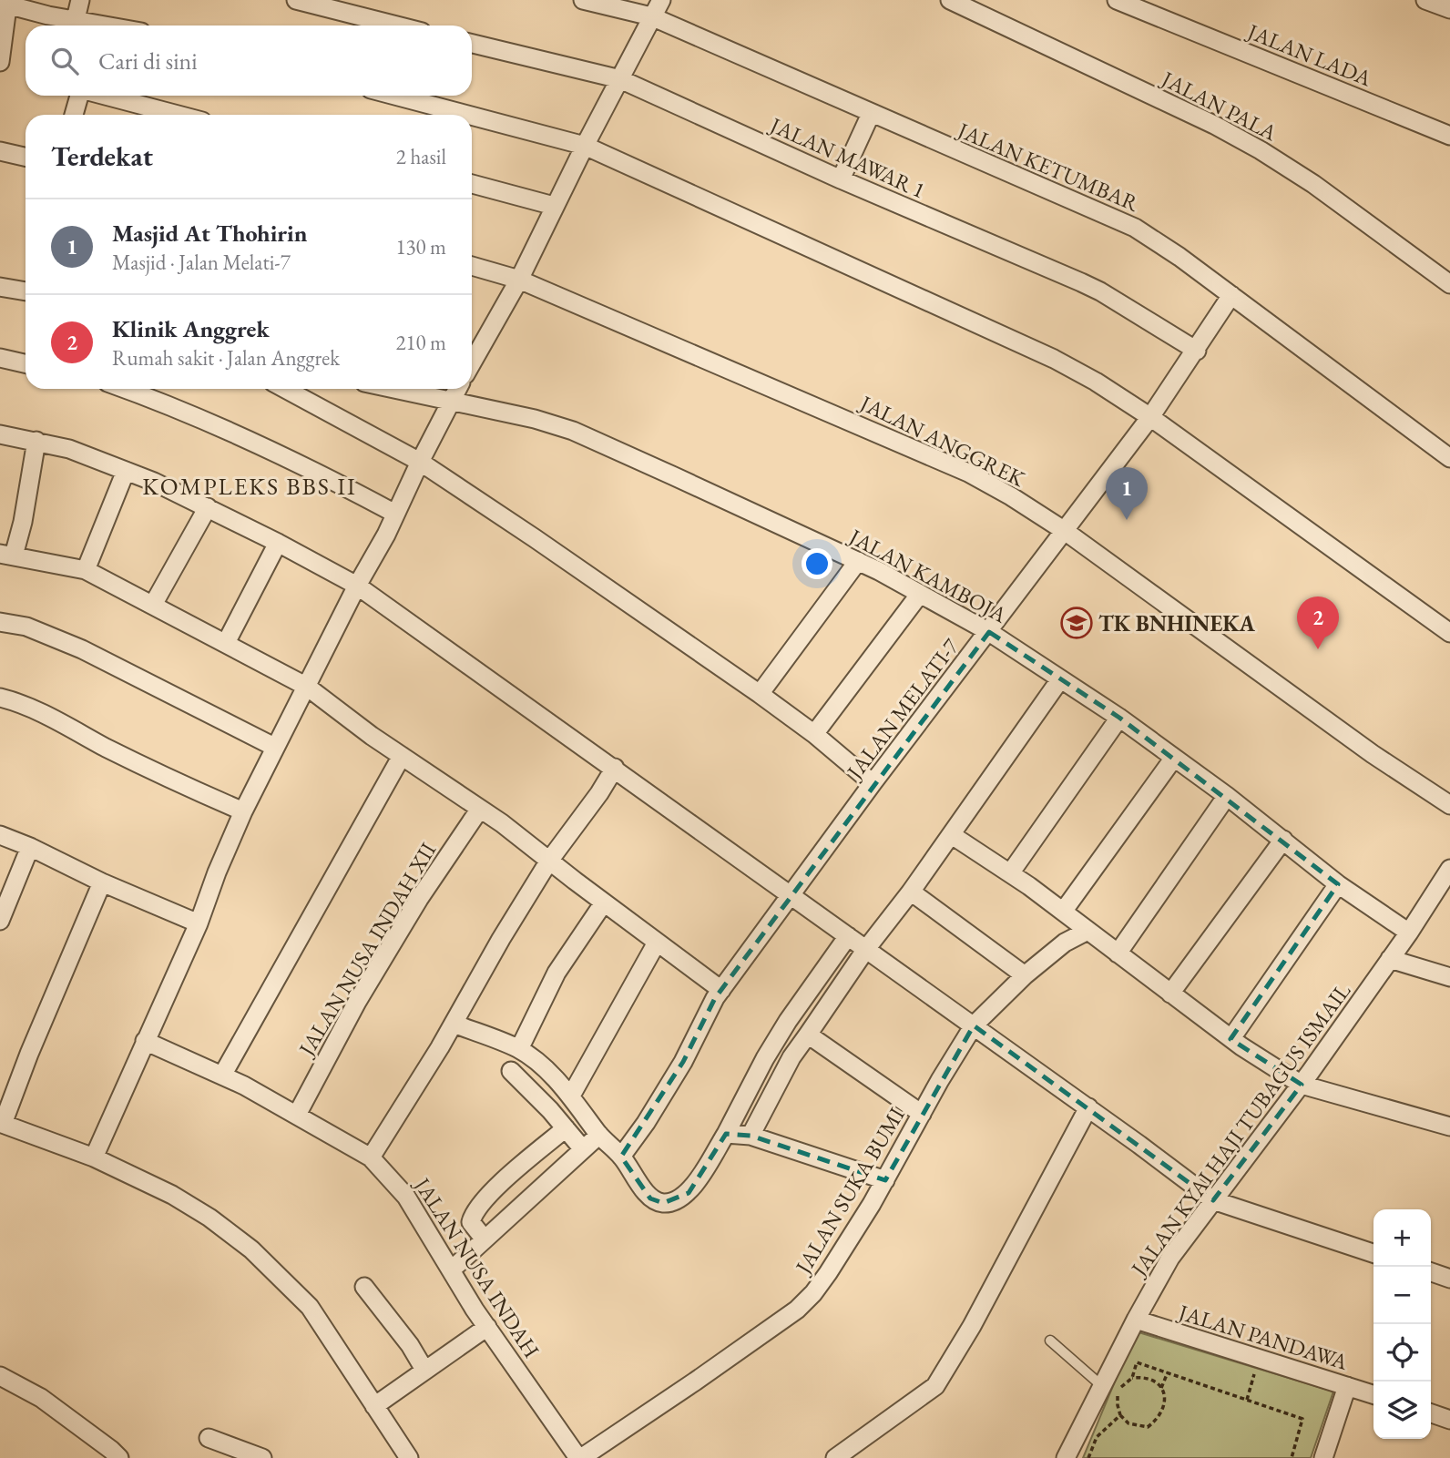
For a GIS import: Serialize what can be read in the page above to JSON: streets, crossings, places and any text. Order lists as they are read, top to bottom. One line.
{"streets":{"street":["JALAN LADA","JALAN PALA","JALAN MAWAR 1","JALAN KETUMBAR","JALAN ANGGREK","JALAN KAMBOJA","JALAN MELATI-7","JALAN NUSA INDAH XII","JALAN KYAI HAJI TUBAGUS ISMAIL","JALAN SUKA BUMI","JALAN NUSA INDAH","JALAN PANDAWA"]},"crossings":[["JALAN MAWAR 1","JALAN MELATI-7"],["JALAN KETUMBAR","JALAN MELATI-7"],["JALAN ANGGREK","JALAN MELATI-7"],["JALAN KAMBOJA","JALAN MELATI-7"],["JALAN KAMBOJA","JALAN KYAI HAJI TUBAGUS ISMAIL"],["JALAN NUSA INDAH XII","JALAN NUSA INDAH"],["JALAN KYAI HAJI TUBAGUS ISMAIL","JALAN PANDAWA"],["JALAN SUKA BUMI","JALAN NUSA INDAH"]],"districts":["KOMPLEKS BBS II"],"places":{"school or university":["TK BNHINEKA"]},"page":{"search":"Cari di sini","heading":["Terdekat","2 hasil"],"list":[{"mark":"1","name":"Masjid At Thohirin","note":"Masjid · Jalan Melati-7","value":"130 m"},{"mark":"2","name":"Klinik Anggrek","note":"Rumah sakit · Jalan Anggrek","value":"210 m"}],"pins":["1","2"],"map_buttons":["+","−"]}}
